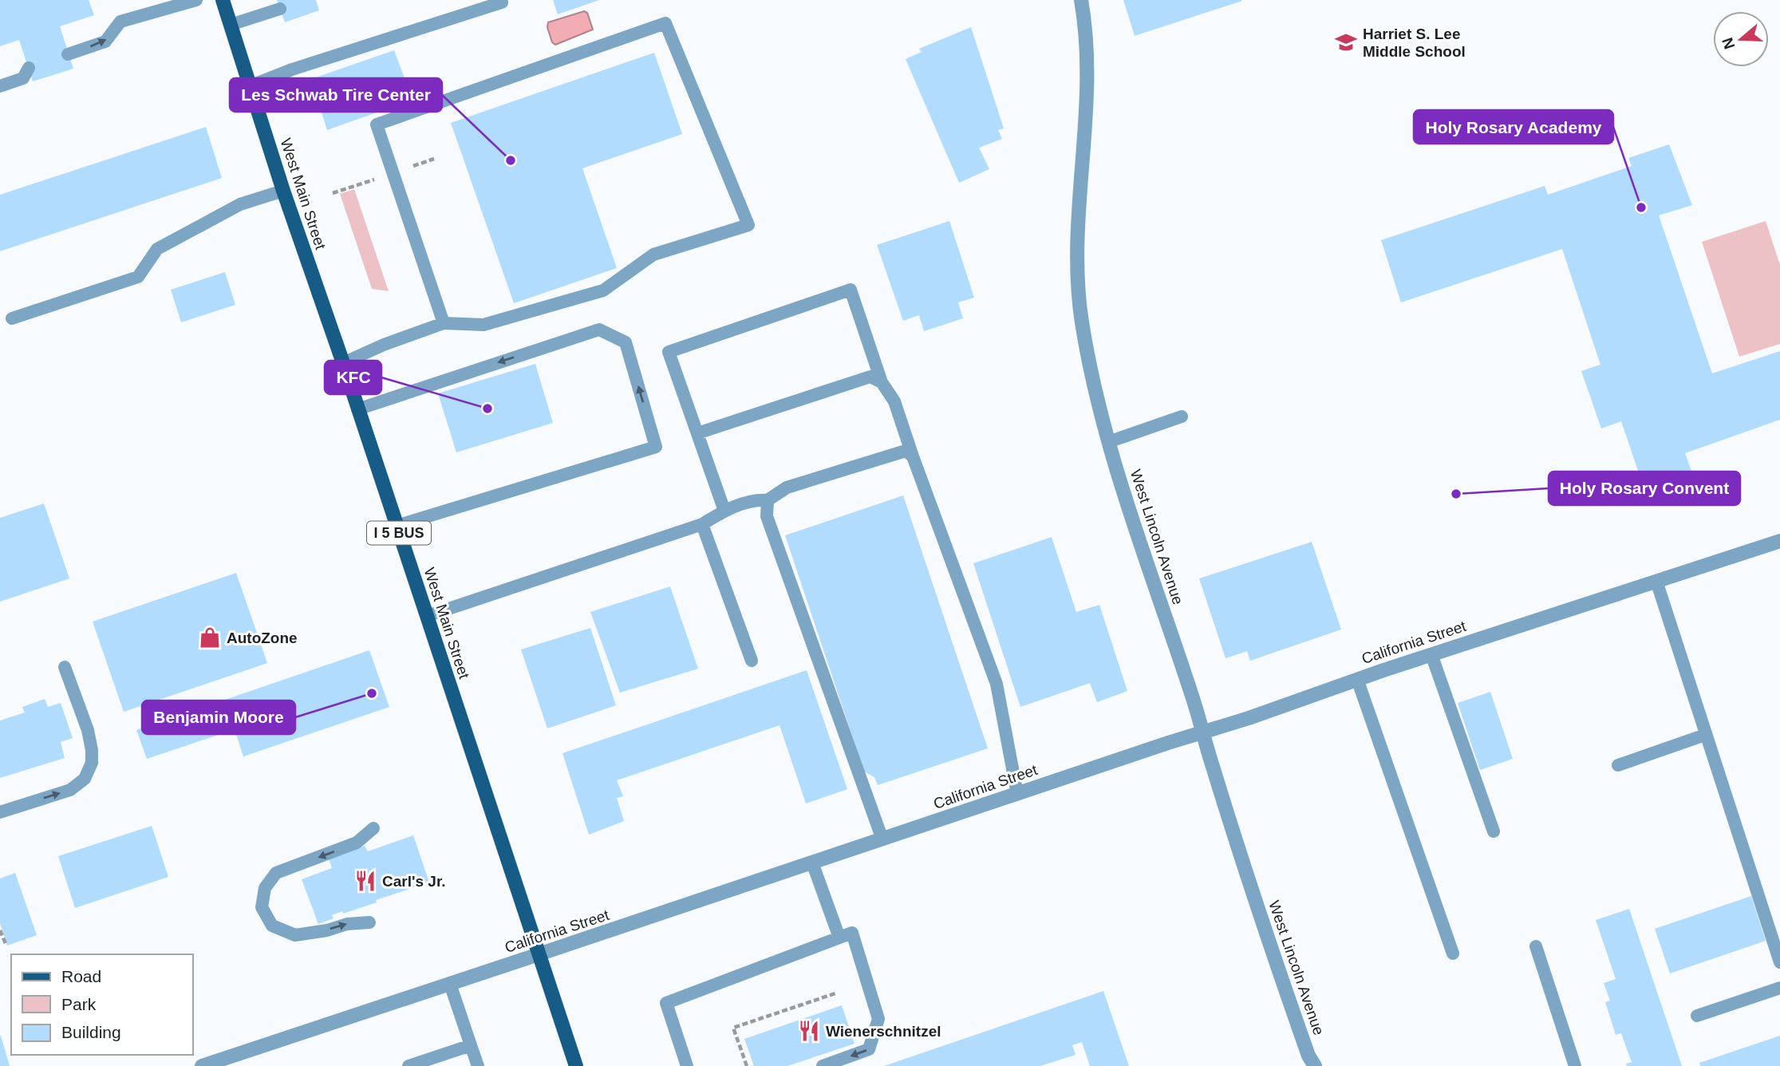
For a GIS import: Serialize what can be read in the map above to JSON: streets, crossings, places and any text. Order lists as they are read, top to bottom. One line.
{"streets":{"main road":["West Main Street","I 5 BUS"],"street":["West Lincoln Avenue","California Street"]},"crossings":[["West Main Street","California Street"],["West Lincoln Avenue","California Street"]],"places":{"school or university":["Harriet S. Lee Middle School"],"other":["Les Schwab Tire Center","Holy Rosary Academy","KFC","Holy Rosary Convent","Benjamin Moore"],"shop":["AutoZone"],"restaurant":["Carl's Jr.","Wienerschnitzel"]},"legend":["Road","Park","Building"],"north":"left"}
